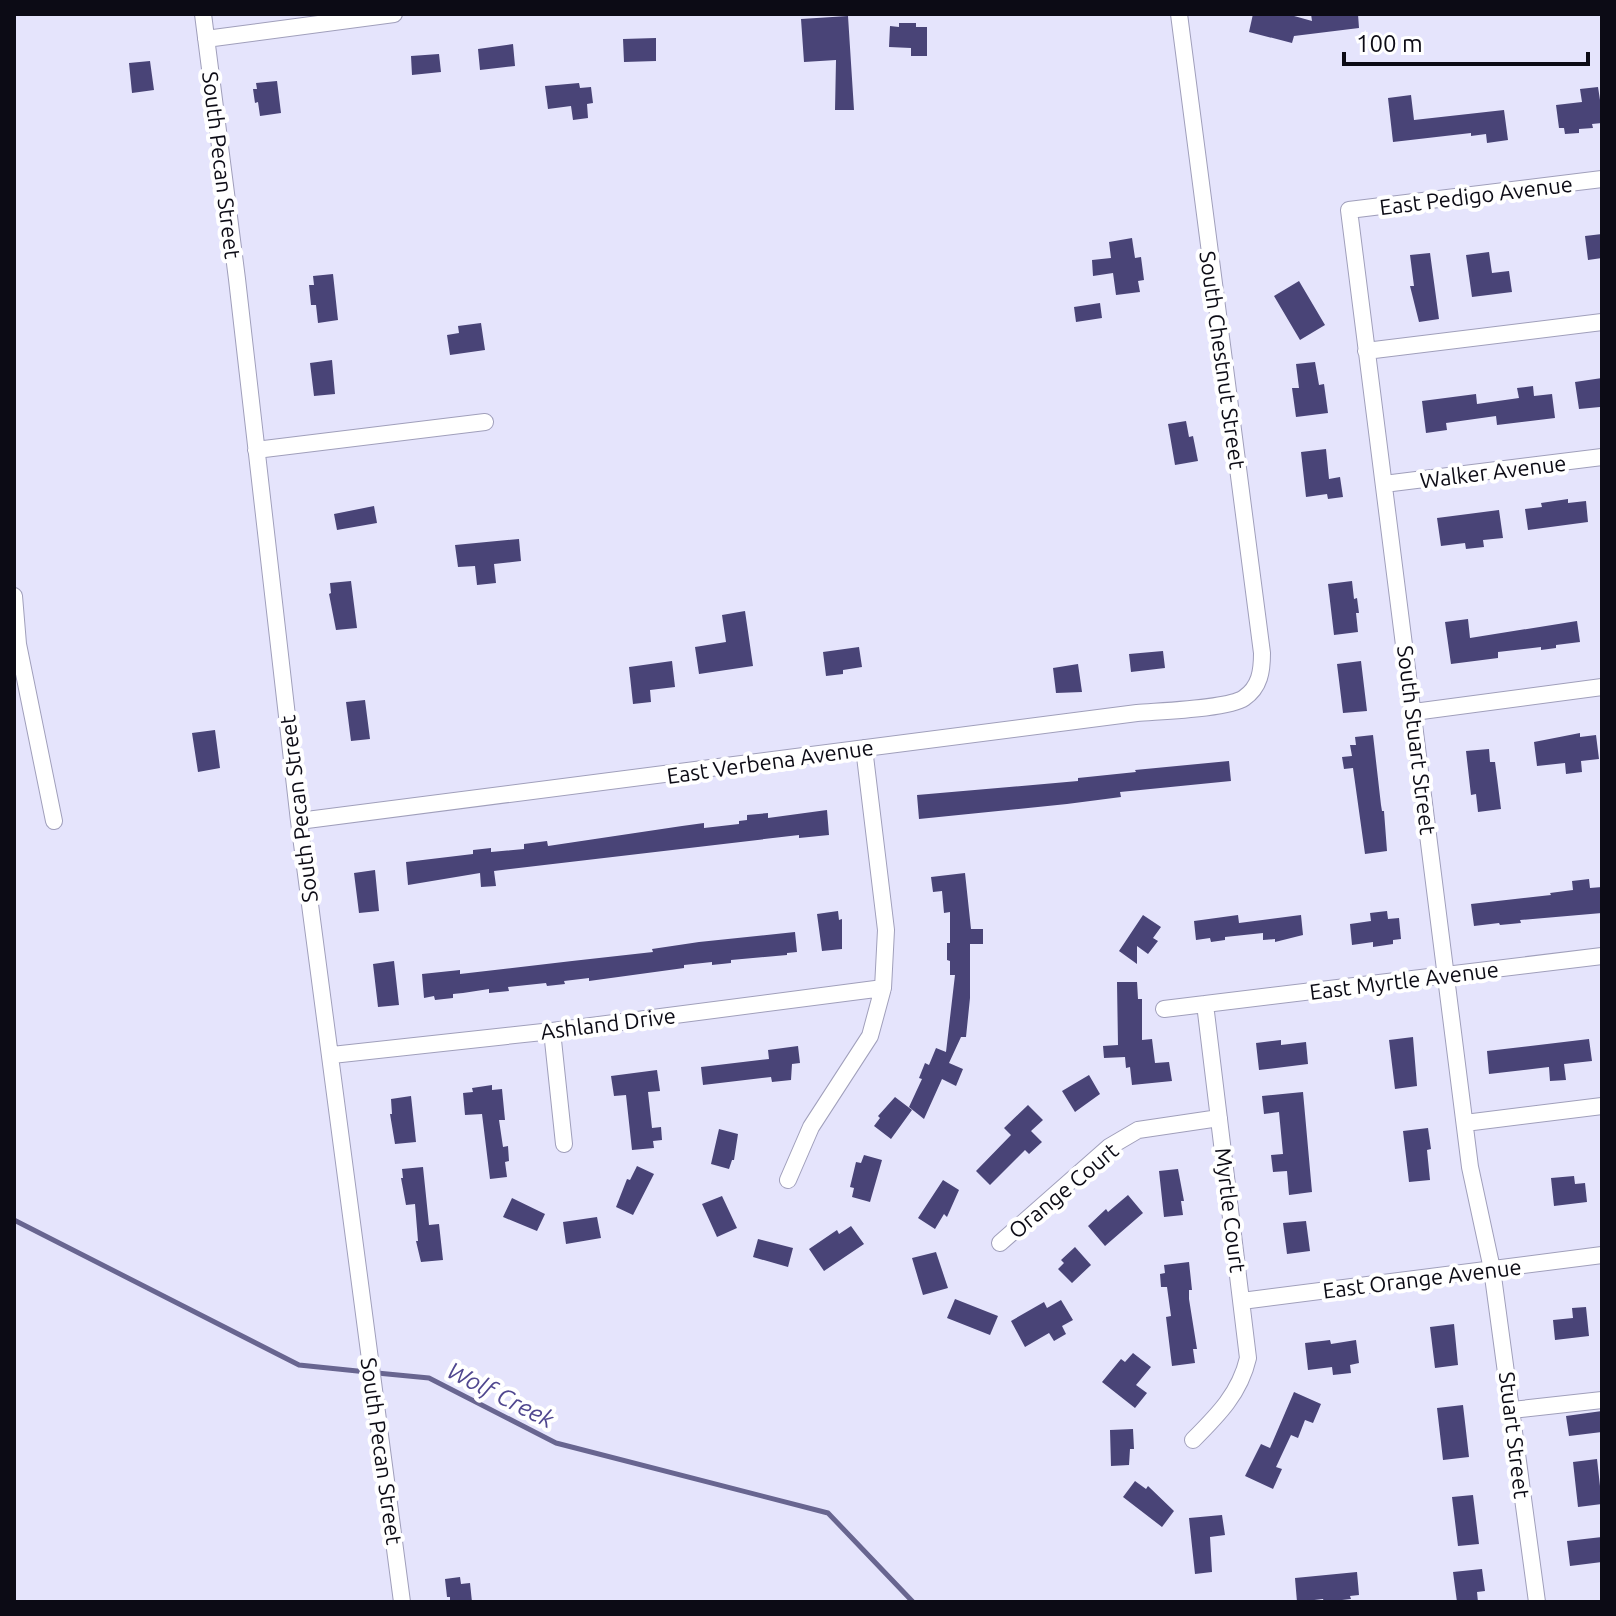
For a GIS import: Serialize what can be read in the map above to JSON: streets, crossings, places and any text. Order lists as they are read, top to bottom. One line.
{"streets":{"street":["South Pecan Street","East Pedigo Avenue","South Chestnut Street","Walker Avenue","South Stuart Street","East Verbena Avenue","East Myrtle Avenue","Ashland Drive","Orange Court","Myrtle Court","East Orange Avenue","Stuart Street"]},"crossings":[["South Pecan Street","East Verbena Avenue"],["South Pecan Street","Ashland Drive"],["East Pedigo Avenue","South Stuart Street"],["South Chestnut Street","East Verbena Avenue"],["Walker Avenue","South Stuart Street"],["South Stuart Street","East Myrtle Avenue"],["South Stuart Street","East Orange Avenue"],["South Stuart Street","Stuart Street"],["East Myrtle Avenue","Myrtle Court"],["Orange Court","Myrtle Court"],["Myrtle Court","East Orange Avenue"],["East Orange Avenue","Stuart Street"]],"water":["Wolf Creek"],"scale_bar":"100 m"}
